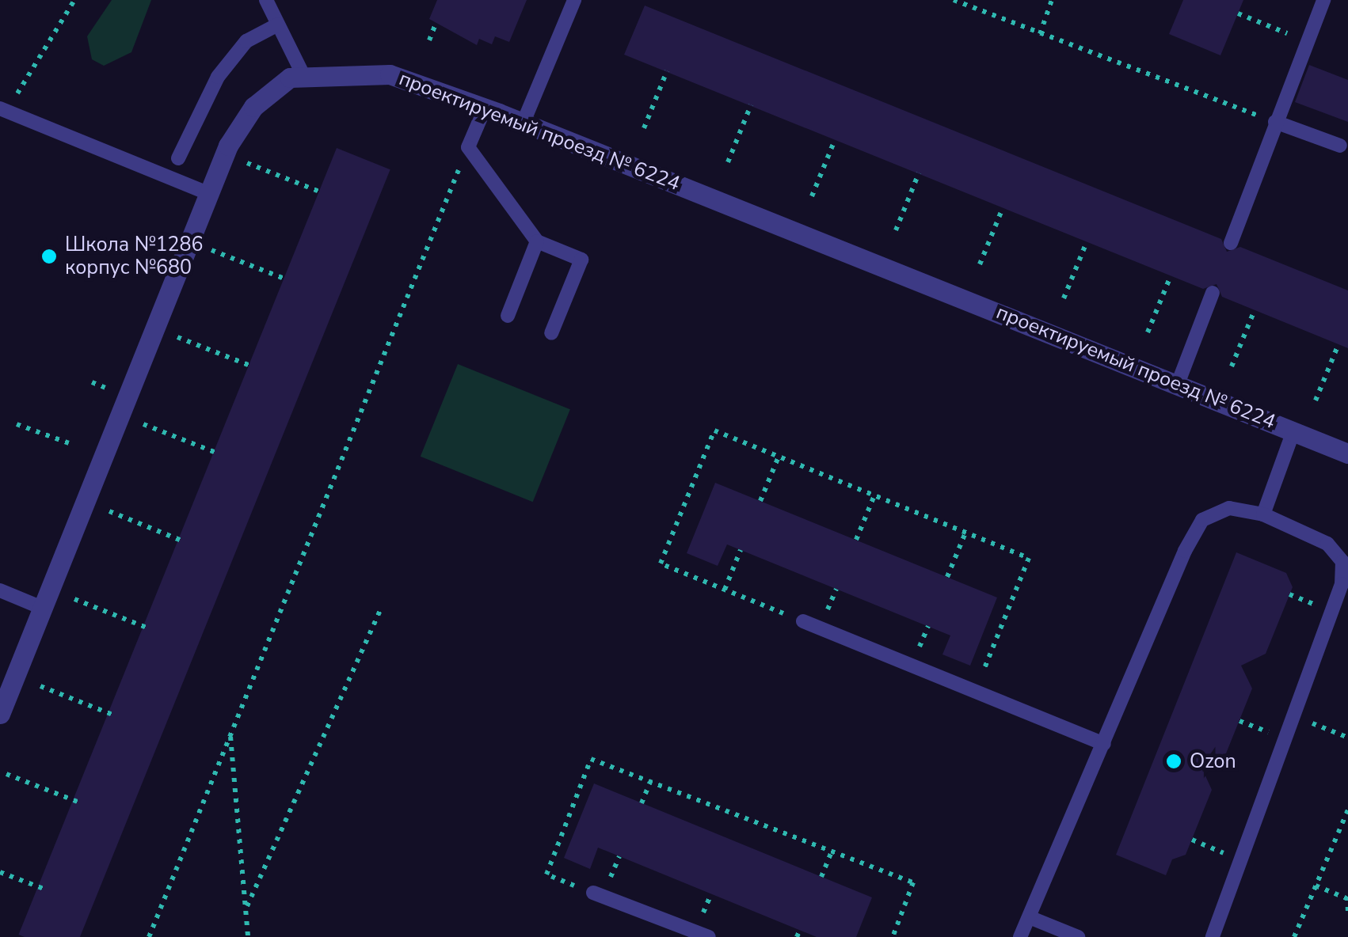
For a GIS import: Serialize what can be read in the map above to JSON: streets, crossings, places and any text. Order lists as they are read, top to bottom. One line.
{"streets":{"street":["проектируемый проезд № 6224"]},"places":["Школа №1286 корпус №680","Ozon"]}
